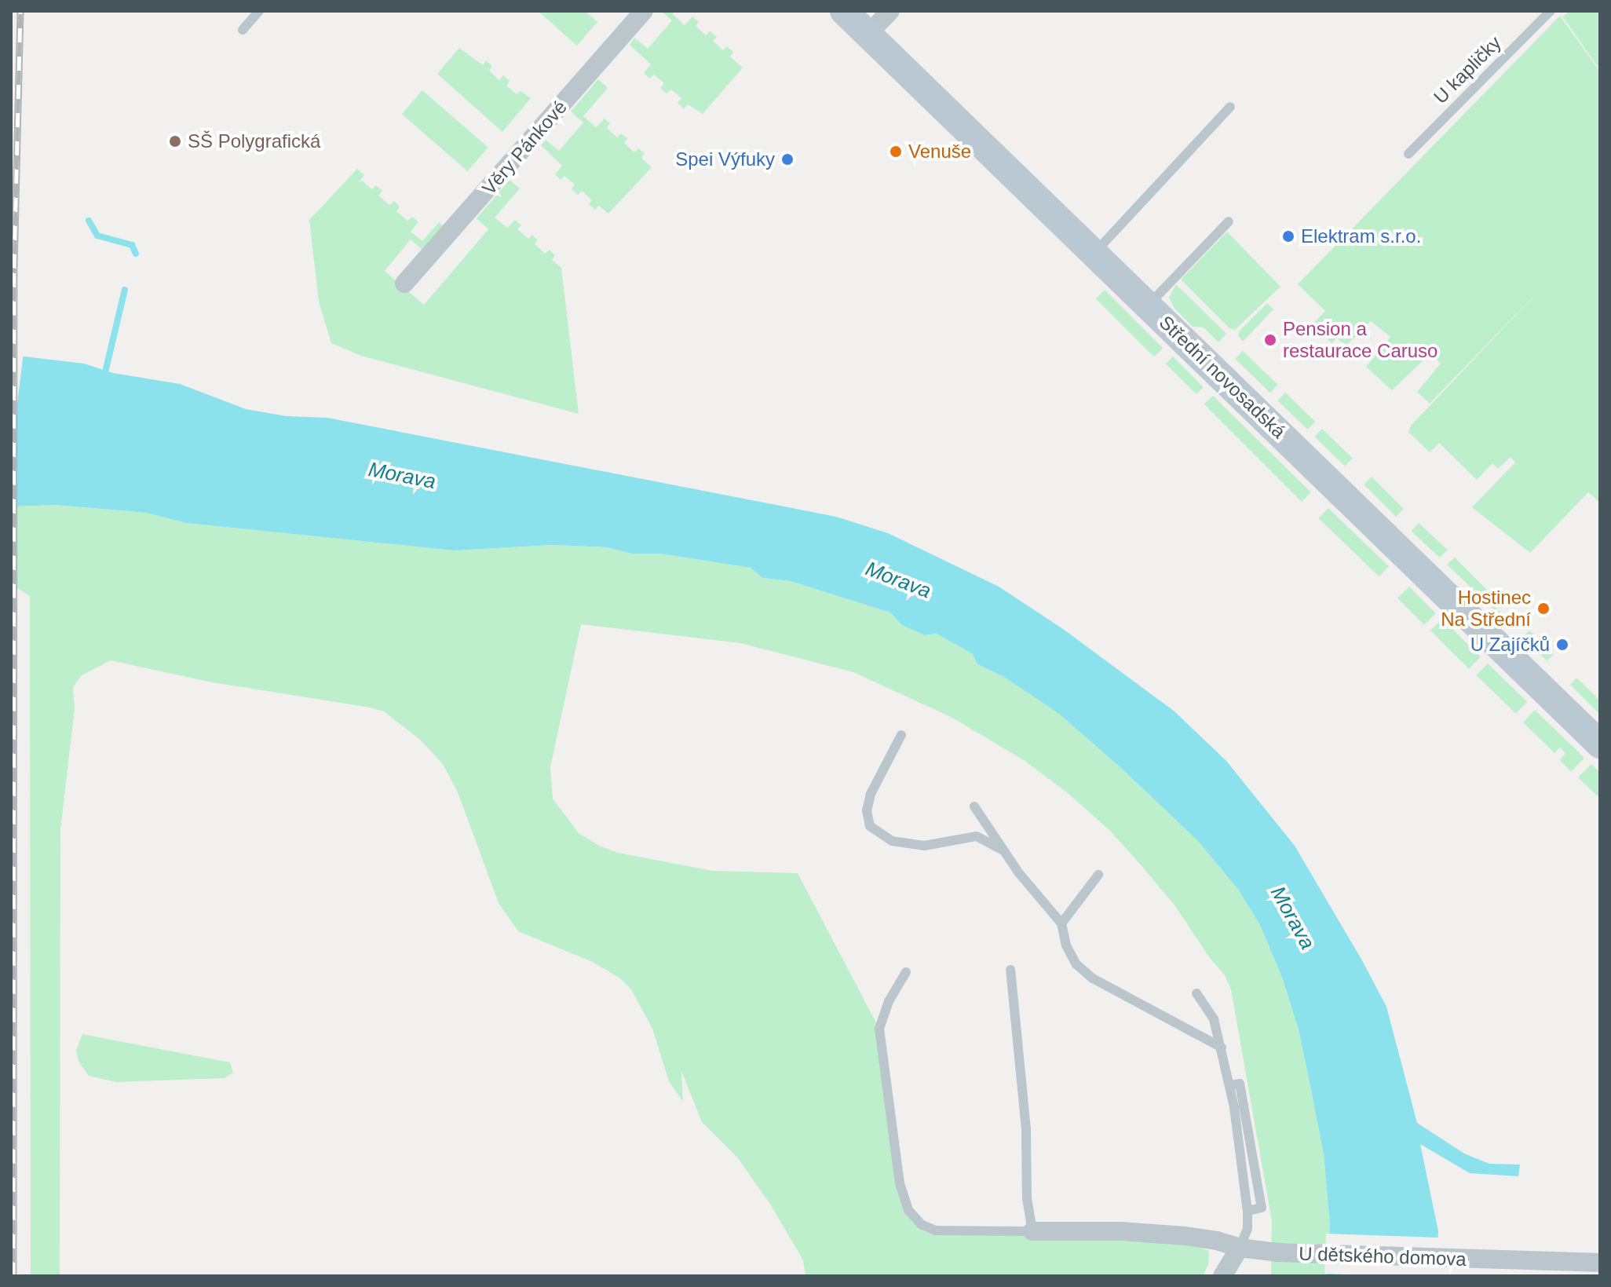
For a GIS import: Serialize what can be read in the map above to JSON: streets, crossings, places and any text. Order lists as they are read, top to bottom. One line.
{"streets":{"main road":["Střední novosadská"],"street":["Věry Pánkové","U dětského domova"],"lane":["U kapličky"]},"water":["Morava"],"places":["SŠ Polygrafická","Venuše","Spei Výfuky","Elektram s.r.o.","Pension a restaurace Caruso","Hostinec Na Střední","U Zajíčků"]}
